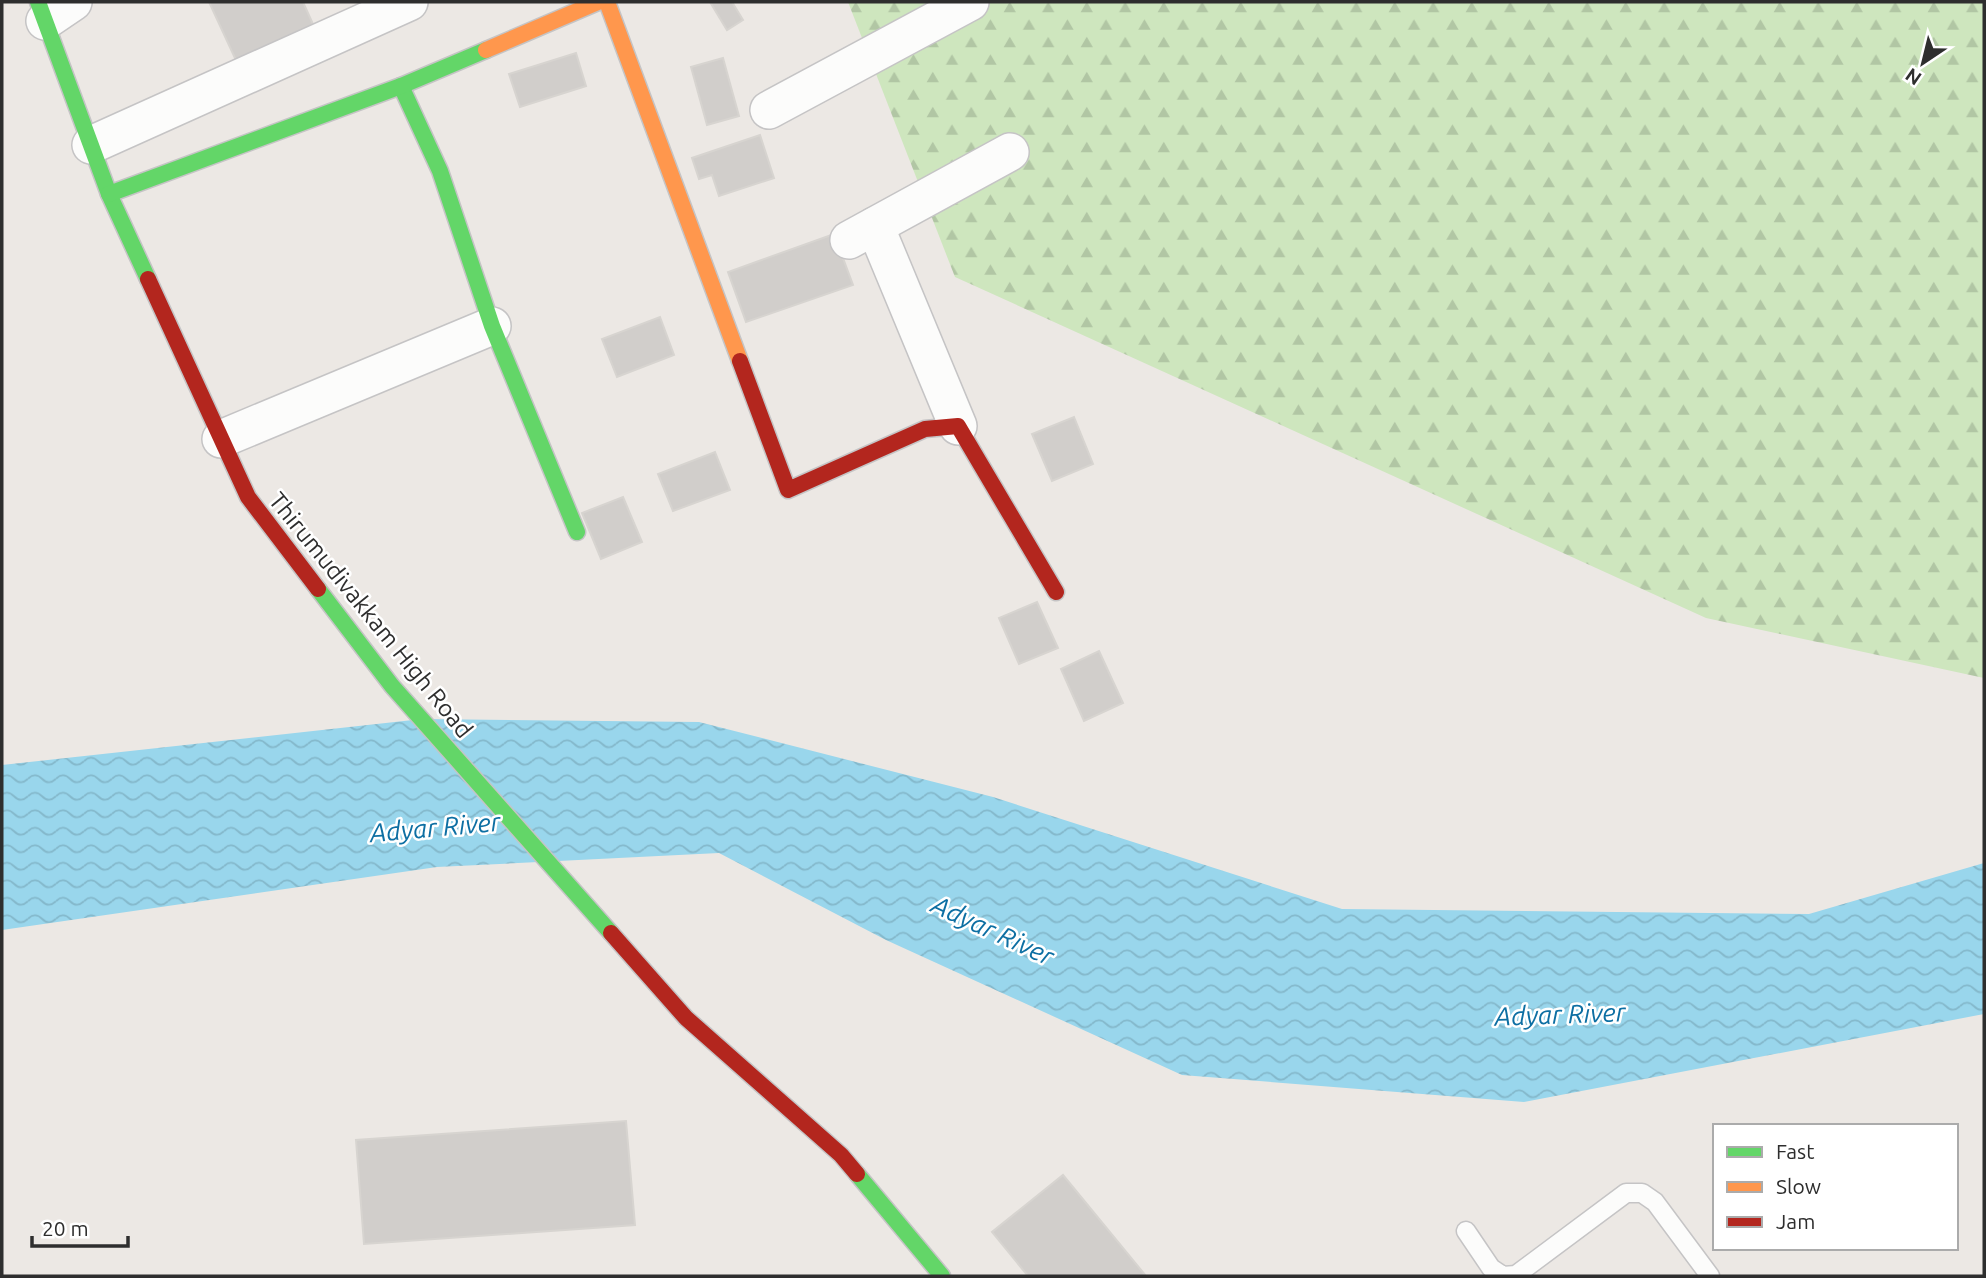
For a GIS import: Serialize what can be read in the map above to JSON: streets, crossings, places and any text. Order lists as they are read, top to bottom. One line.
{"streets":{"street":["Thirumudivakkam High Road"]},"water":["Adyar River"],"legend":["Fast","Slow","Jam"],"scale_bar":"20 m","north":"bottom left"}
